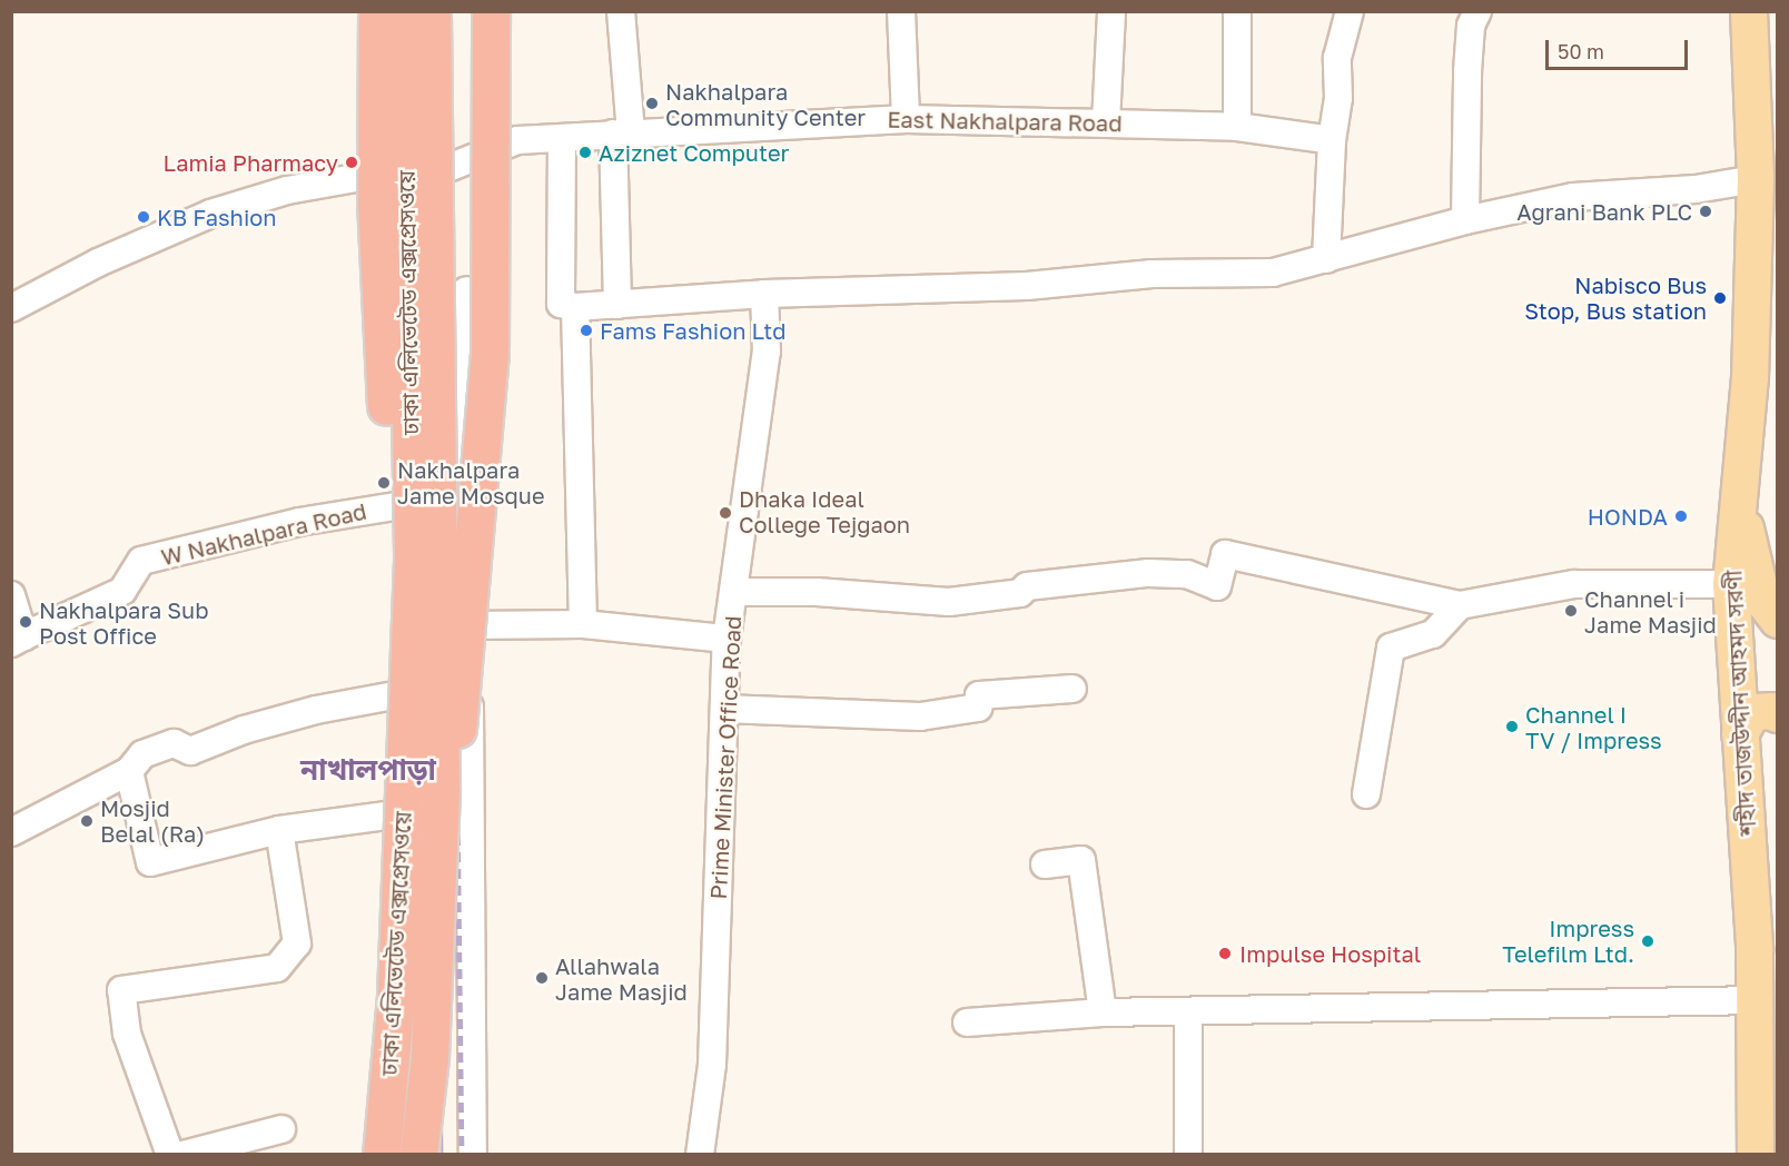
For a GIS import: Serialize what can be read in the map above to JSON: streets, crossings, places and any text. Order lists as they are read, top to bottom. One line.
{"streets":{"highway":["ঢাকা এলিভেটেড এক্সপ্রেসওয়ে"],"main road":["শহীদ তাজউদ্দীন আহমদ সরণী"],"street":["East Nakhalpara Road","W Nakhalpara Road","Prime Minister Office Road"]},"districts":["নাখালপাড়া"],"places":["Nakhalpara Community Center","Aziznet Computer","Lamia Pharmacy","Agrani Bank PLC","KB Fashion","Nabisco Bus Stop, Bus station","Fams Fashion Ltd","Nakhalpara Jame Mosque","Dhaka Ideal College Tejgaon","HONDA","Channel i Jame Masjid","Nakhalpara Sub Post Office","Channel I TV / Impress","Mosjid Belal (Ra)","Impress Telefilm Ltd.","Impulse Hospital","Allahwala Jame Masjid"],"scale_bar":"50 m"}
